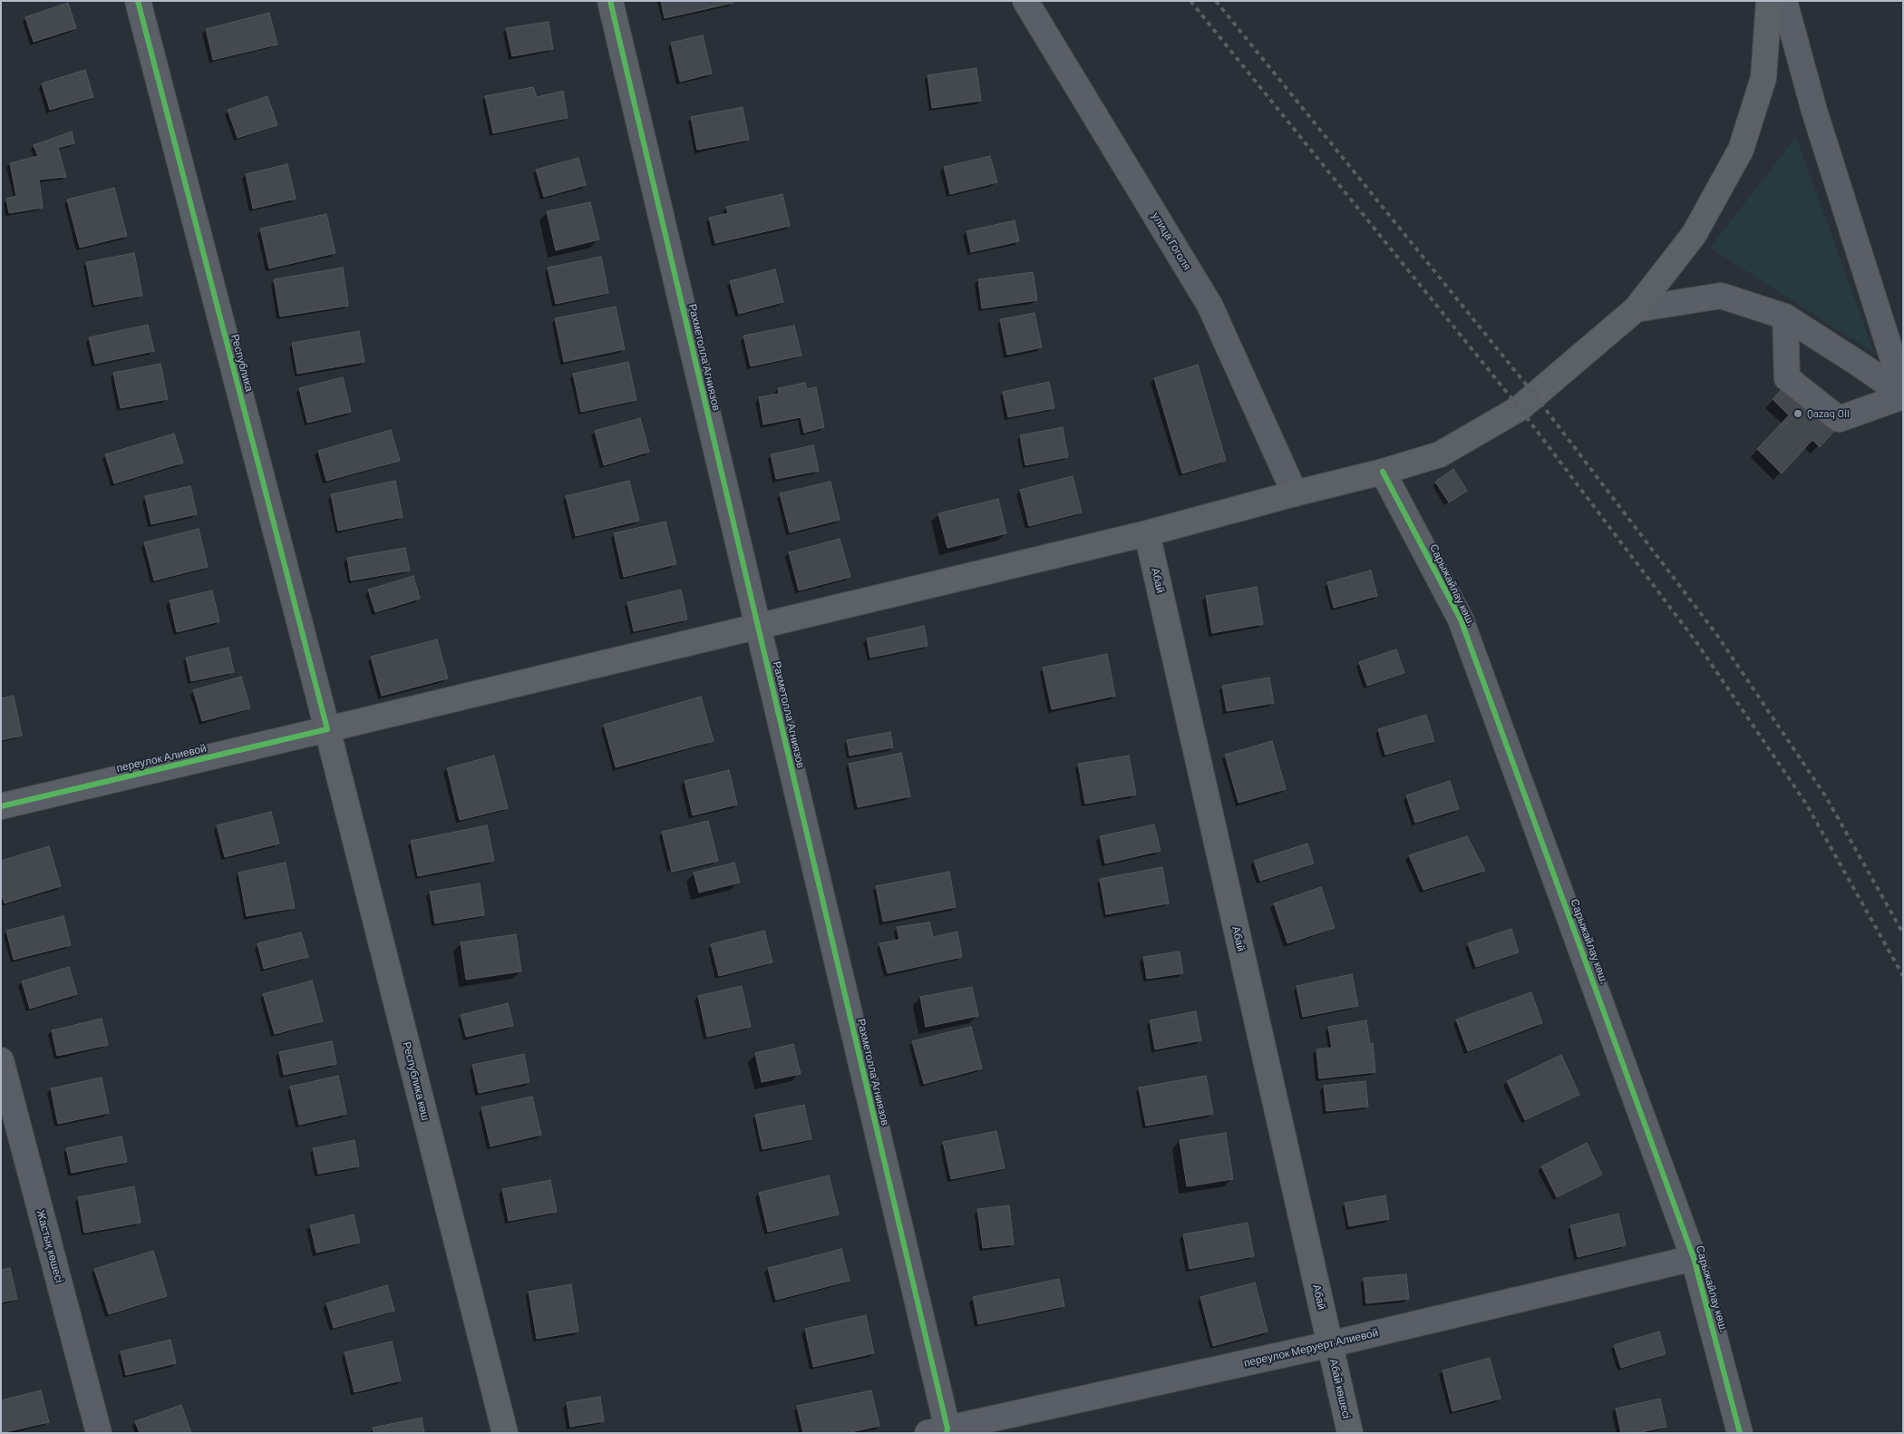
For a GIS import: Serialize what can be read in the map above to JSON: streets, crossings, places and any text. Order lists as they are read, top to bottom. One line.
{"streets":{"main road":["Абай","Республика көш","Абай көшесі"],"street":["улица Гоголя","Рахметолла Агниязов","Республика","Сарыжайлау көш.","переулок Алиевой","Жастық көшесі","переулок Меруерт Алиевой"]},"crossings":[["Рахметолла Агниязов","переулок Меруерт Алиевой"],["Республика","переулок Алиевой"],["Республика","Республика көш"],["Абай","переулок Меруерт Алиевой"],["Абай","Абай көшесі"],["Сарыжайлау көш.","переулок Меруерт Алиевой"],["переулок Алиевой","Республика көш"],["переулок Меруерт Алиевой","Абай көшесі"]],"places":["Qazaq Oil"]}
